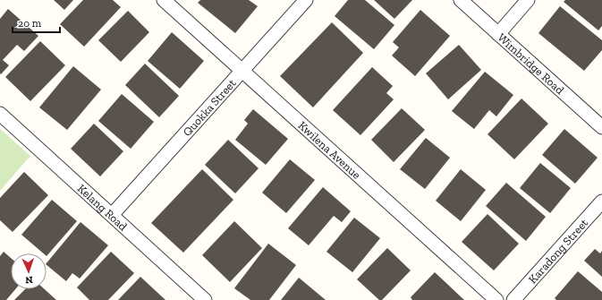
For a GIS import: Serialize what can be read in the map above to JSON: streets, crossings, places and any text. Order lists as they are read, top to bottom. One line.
{"streets":{"street":["Wimbridge Road","Quokka Street","Kwilena Avenue","Kelang Road","Karadong Street"]},"crossings":[["Quokka Street","Kwilena Avenue"],["Quokka Street","Kelang Road"]],"scale_bar":"20 m","north":"bottom"}
